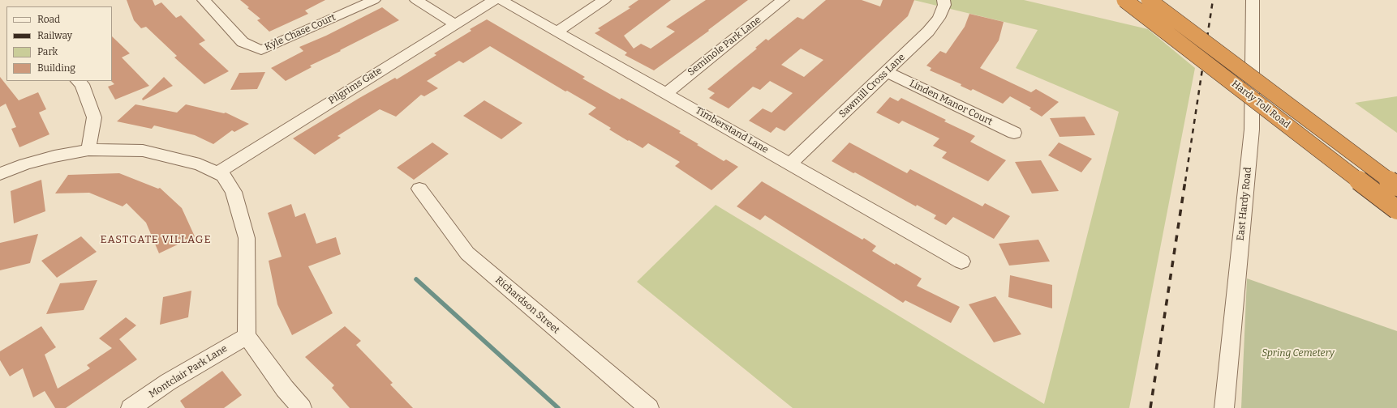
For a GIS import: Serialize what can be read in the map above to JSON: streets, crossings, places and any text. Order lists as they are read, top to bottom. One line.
{"streets":{"highway":["Hardy Toll Road"],"street":["Kyle Chase Court","Seminole Park Lane","Pilgrims Gate","Sawmill Cross Lane","Linden Manor Court","Timberstand Lane","East Hardy Road","Richardson Street","Montclair Park Lane"]},"crossings":[["Seminole Park Lane","Timberstand Lane"],["Sawmill Cross Lane","Linden Manor Court"],["Sawmill Cross Lane","Timberstand Lane"]],"districts":["EASTGATE VILLAGE"],"parks":["Spring Cemetery"],"legend":["Road","Railway","Park","Building"]}
